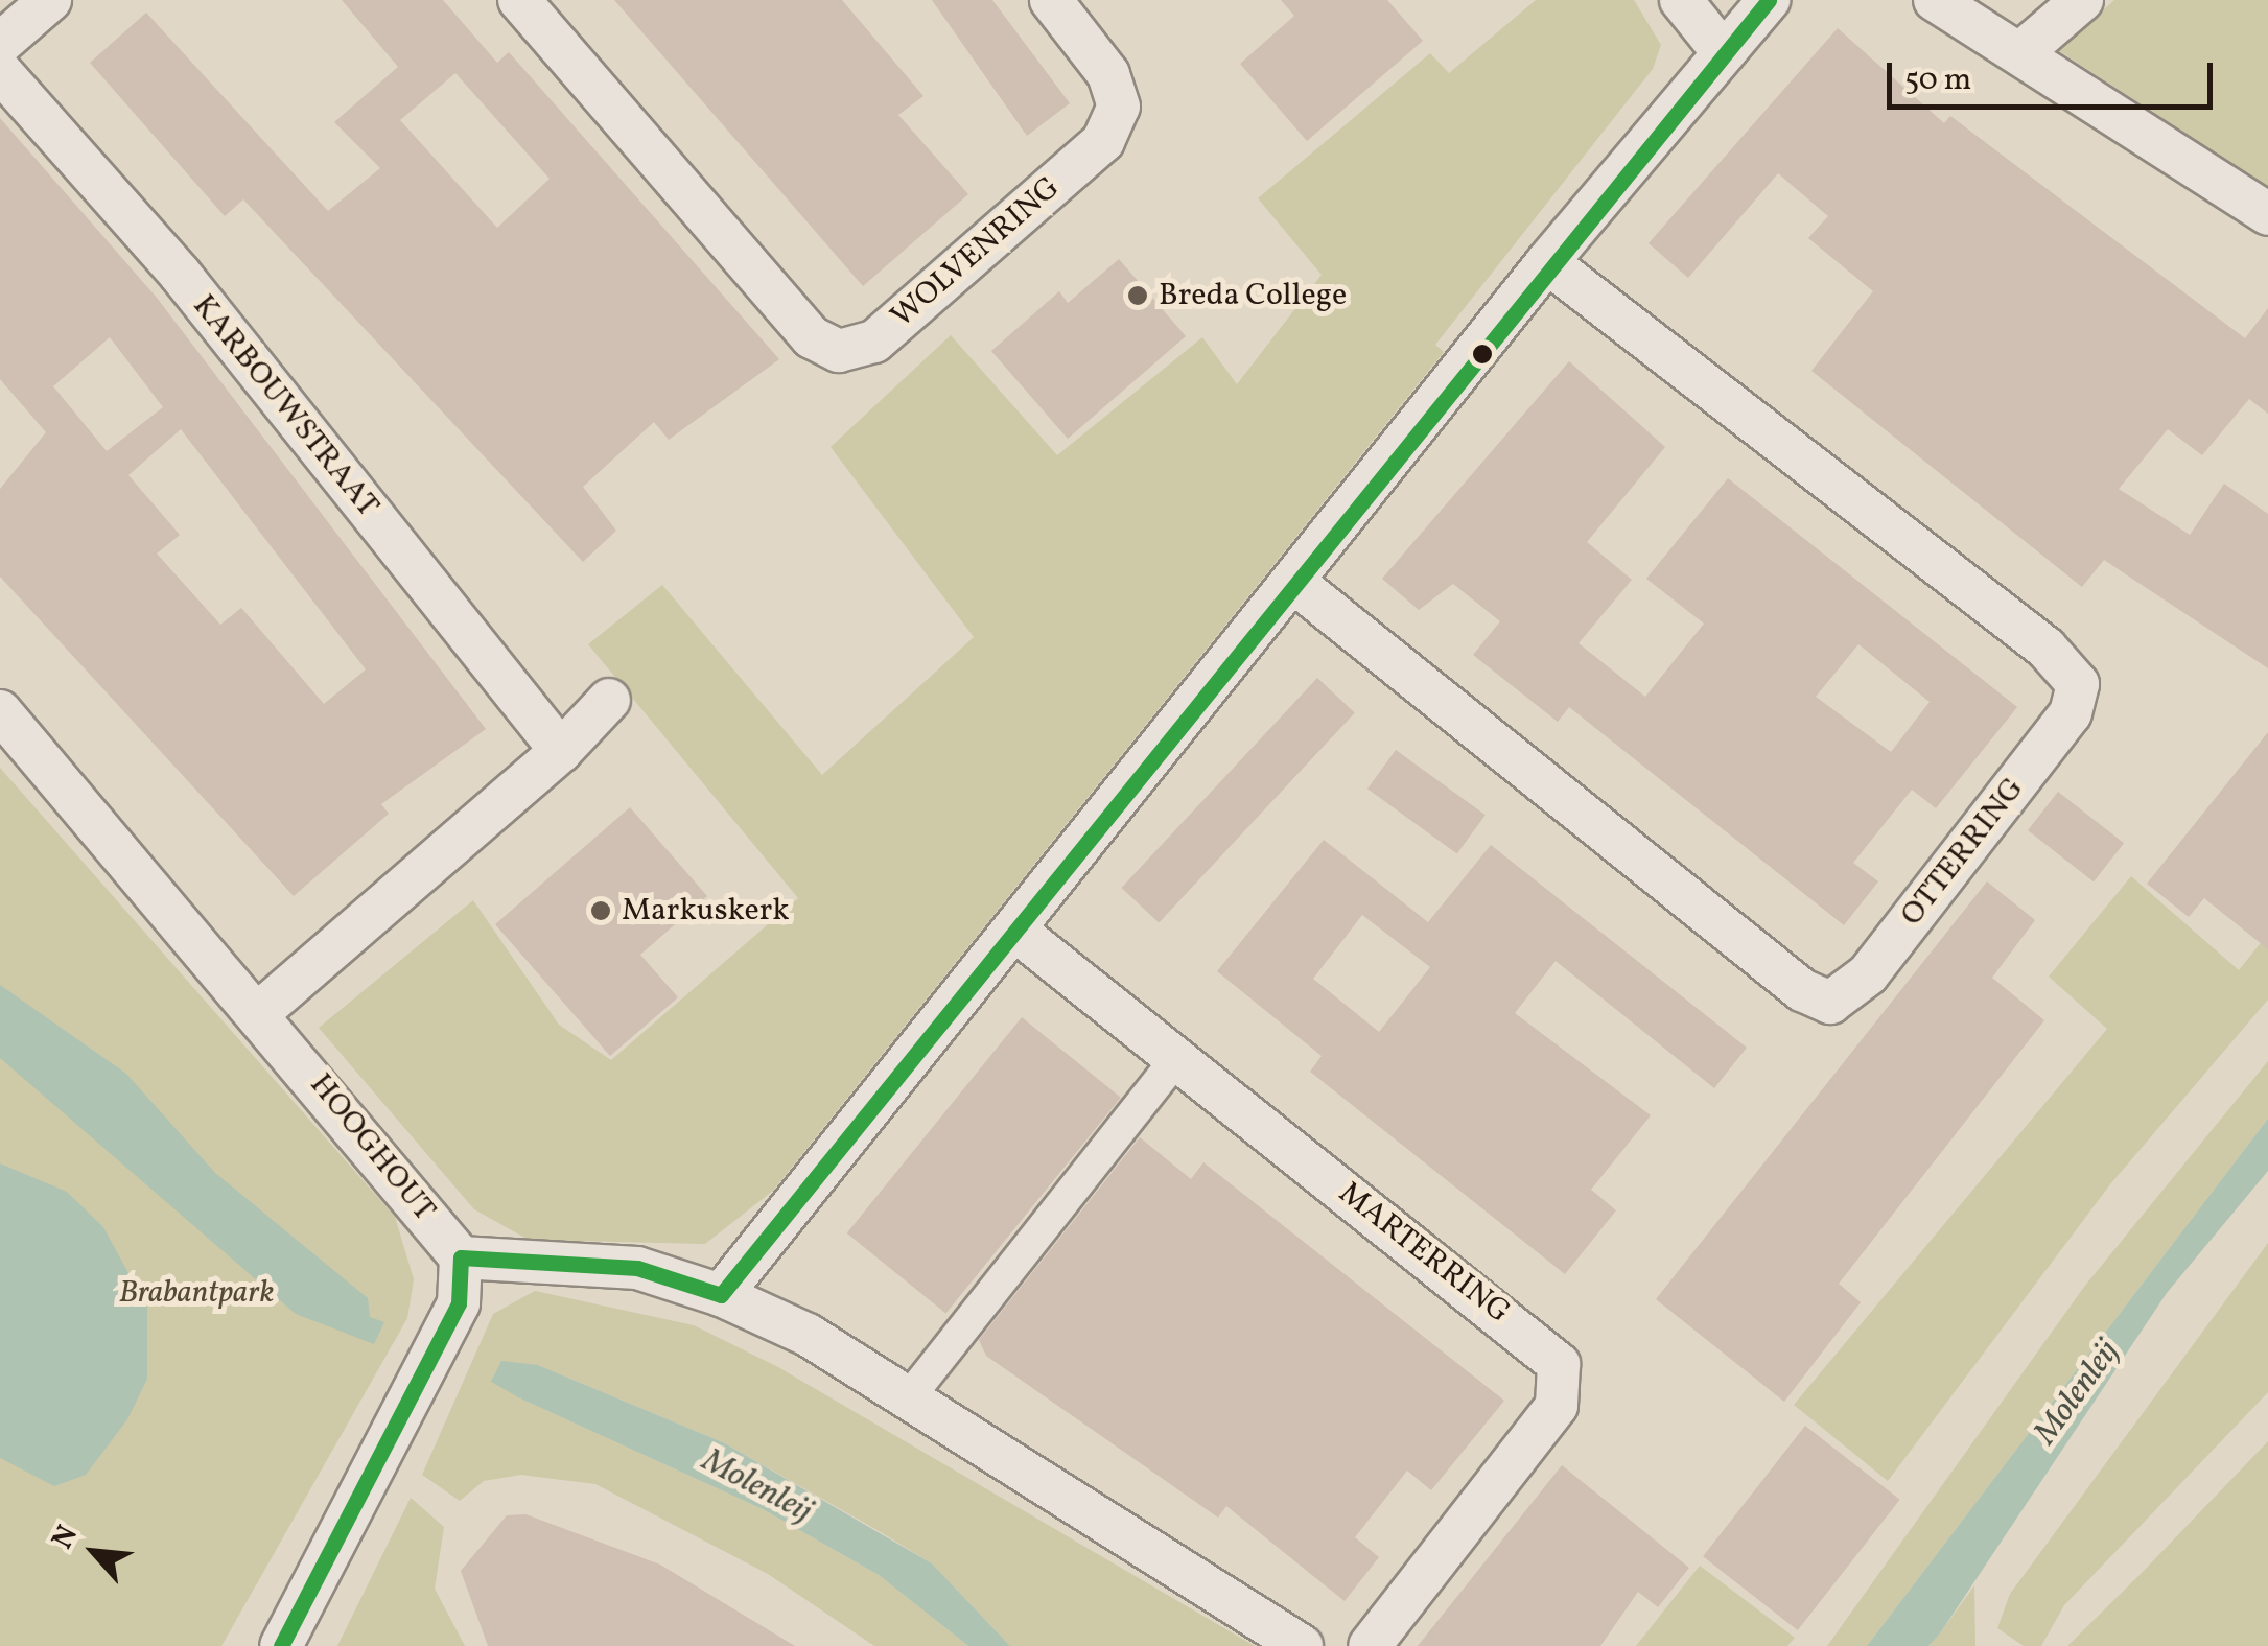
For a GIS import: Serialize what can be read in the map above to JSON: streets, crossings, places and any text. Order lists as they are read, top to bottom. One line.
{"streets":{"street":["WOLVENRING","KARBOUWSTRAAT","OTTERRING","HOOGHOUT","MARTERRING"]},"water":["Molenleij"],"parks":["Brabantpark"],"places":["Breda College","Markuskerk"],"scale_bar":"50 m","north":"top left"}
